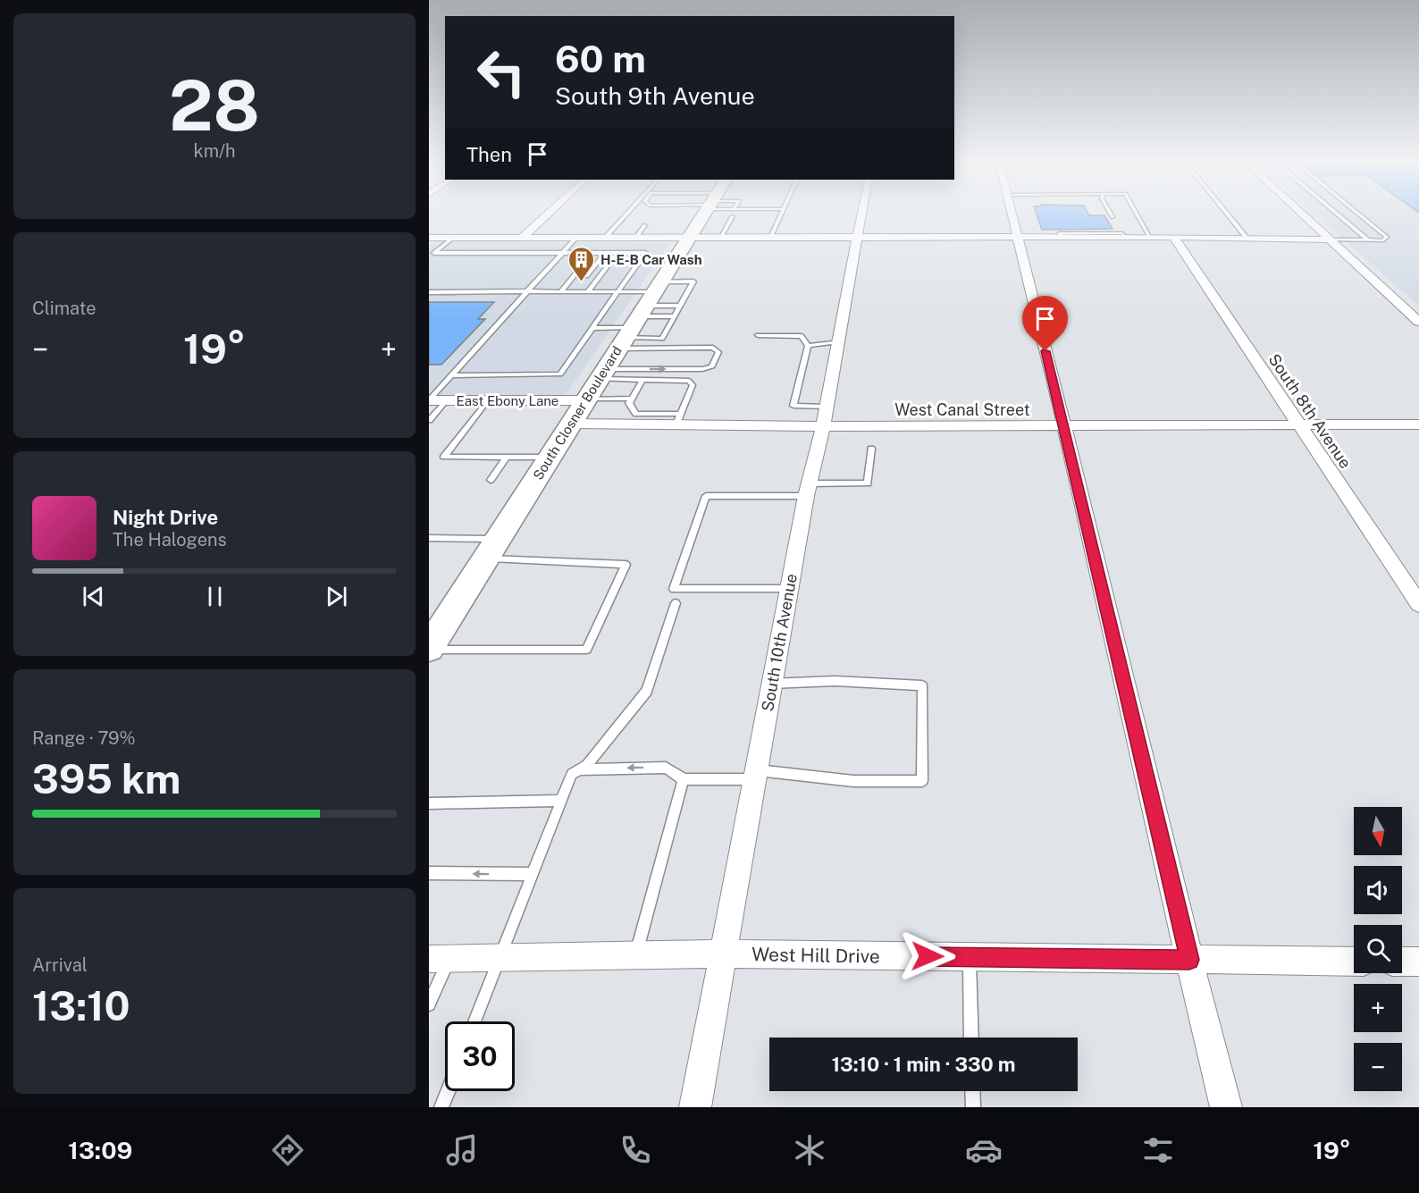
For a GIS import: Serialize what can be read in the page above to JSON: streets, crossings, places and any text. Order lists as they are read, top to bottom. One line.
{"streets":{"main road":["South Closner Boulevard"],"street":["East Ebony Lane","West Canal Street","South 8th Avenue","South 10th Avenue","West Hill Drive"]},"crossings":[["East Ebony Lane","South Closner Boulevard"],["West Canal Street","South 8th Avenue"],["West Canal Street","South Closner Boulevard"],["West Canal Street","South 10th Avenue"],["South 10th Avenue","West Hill Drive"]],"places":{"building":["H-E-B Car Wash"]},"north":"bottom","page":{"tile":[["28","km/h"],"Climate",["Range · 79%","395 km"],["Arrival","13:10"]],"turn":["60 m","South 9th Avenue"],"then":"Then","heat":["−","19°","+"],"song":["Night Drive","The Halogens"],"map_buttons":["+","−"],"limit":"30","trip":"13:10 · 1 min · 330 m","tabs":["13:09","19°"]}}
